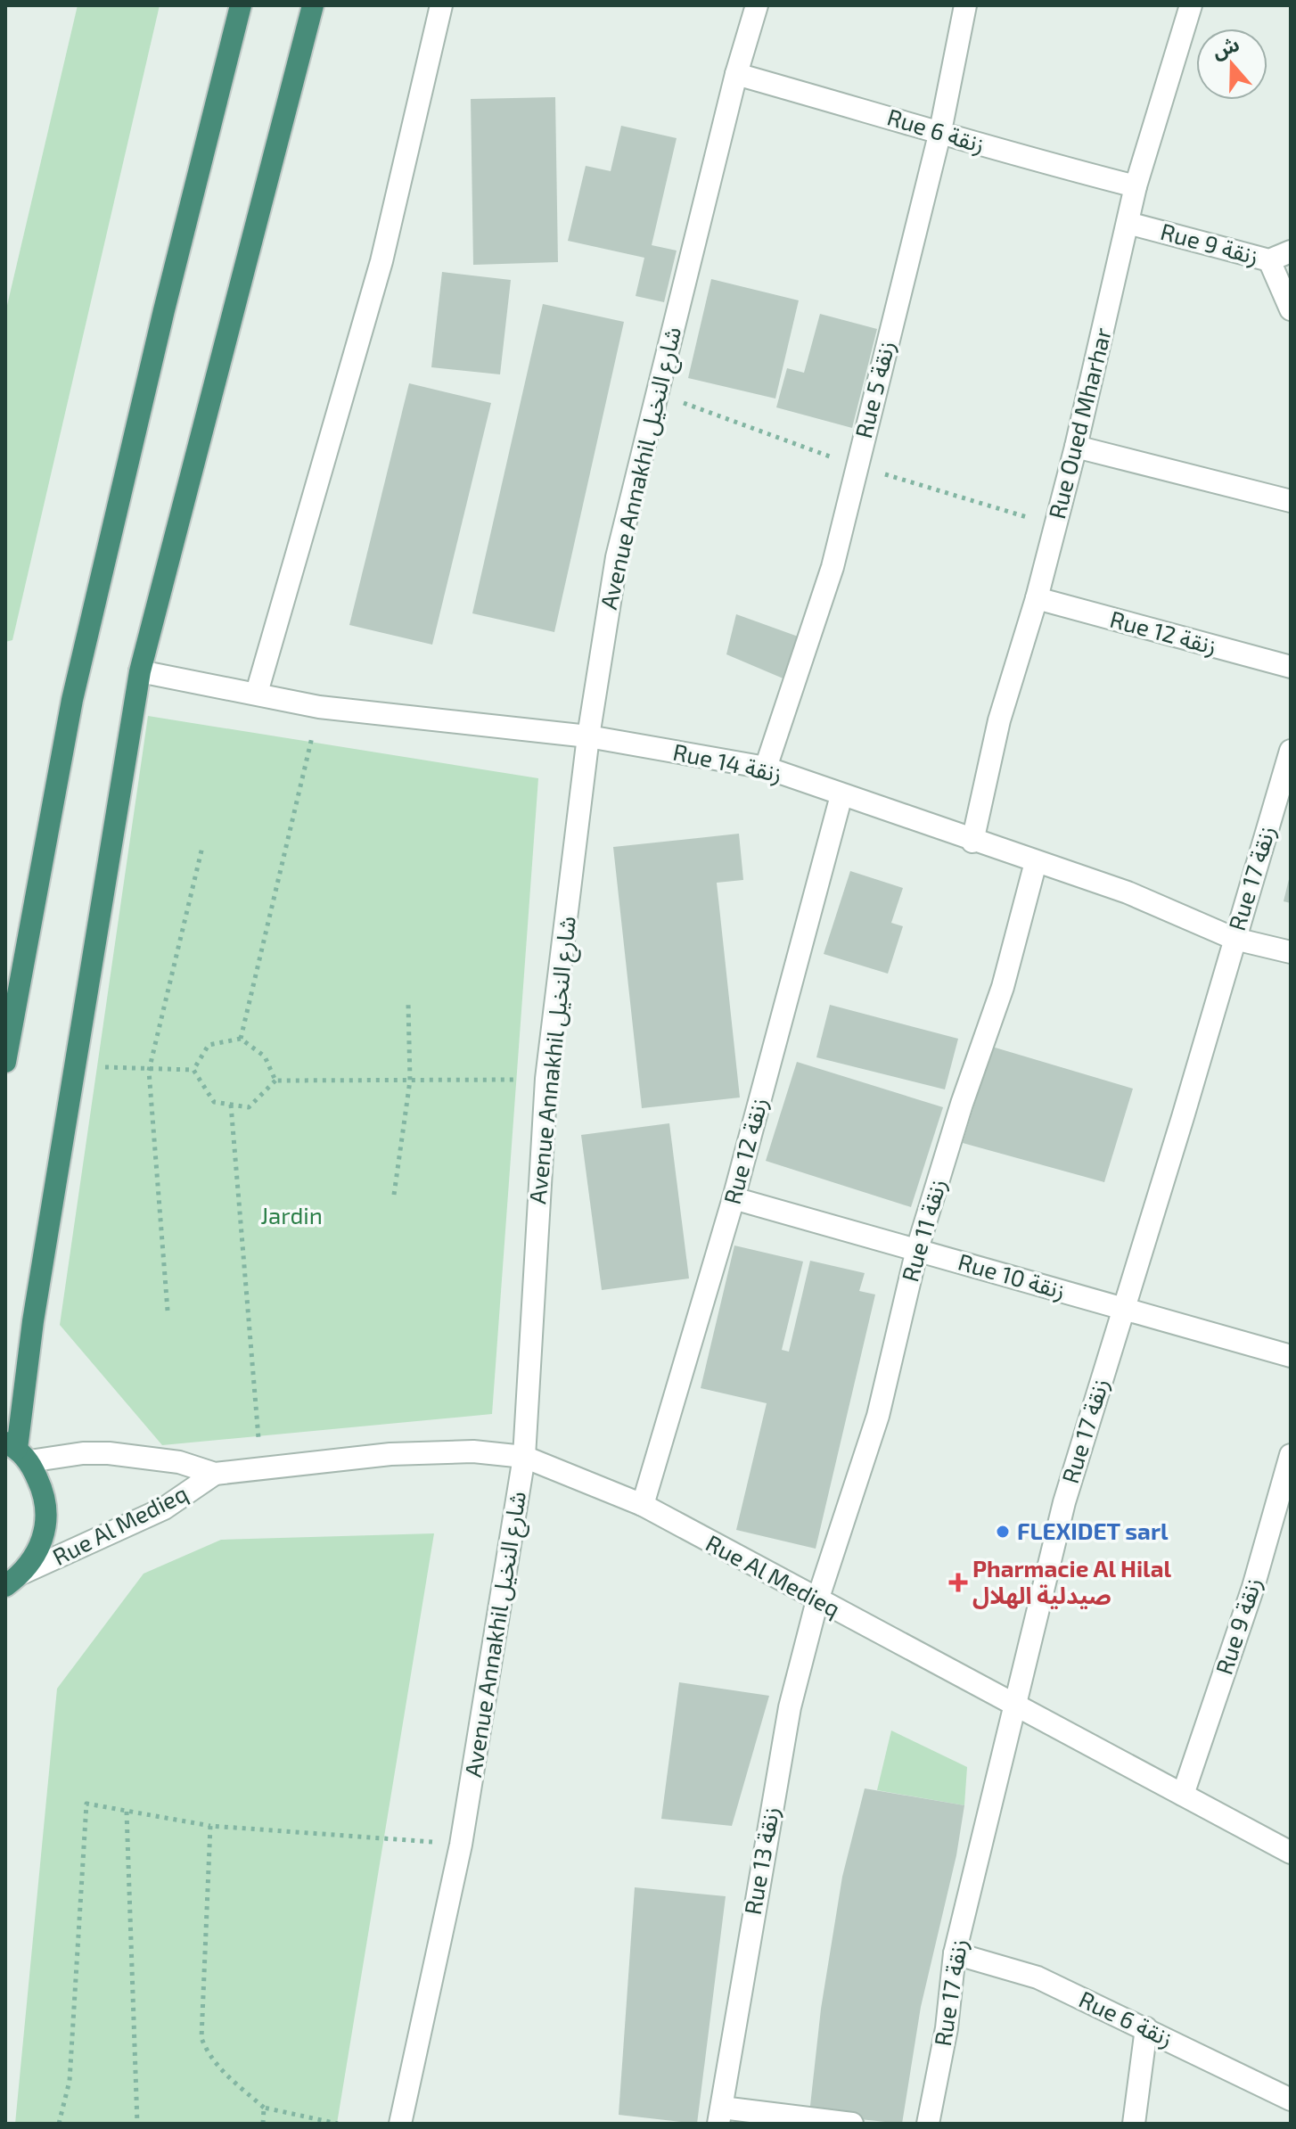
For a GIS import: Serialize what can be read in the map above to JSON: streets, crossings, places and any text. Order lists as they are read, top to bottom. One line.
{"streets":{"street":["Rue 6 زنقة","Rue 9 زنقة","Rue 5 زنقة","Rue Oued Mharhar","Avenue Annakhil شارع النخيل","Rue 12 زنقة","Rue 14 زنقة","Rue 17 زنقة","Rue 11 زنقة","Rue 10 زنقة","Rue Al Medieq","Rue 13 زنقة"]},"crossings":[["Rue 6 زنقة","Rue 5 زنقة"],["Rue 6 زنقة","Rue Oued Mharhar"],["Rue 6 زنقة","Avenue Annakhil شارع النخيل"],["Rue 6 زنقة","Rue 17 زنقة"],["Rue 9 زنقة","Rue Oued Mharhar"],["Rue 9 زنقة","Rue Al Medieq"],["Rue 5 زنقة","Rue 14 زنقة"],["Rue Oued Mharhar","Rue 12 زنقة"],["Rue Oued Mharhar","Rue 14 زنقة"],["Avenue Annakhil شارع النخيل","Rue 14 زنقة"],["Avenue Annakhil شارع النخيل","Rue Al Medieq"],["Rue 12 زنقة","Rue 14 زنقة"],["Rue 12 زنقة","Rue 10 زنقة"],["Rue 12 زنقة","Rue Al Medieq"],["Rue 14 زنقة","Rue 17 زنقة"],["Rue 14 زنقة","Rue 11 زنقة"],["Rue 17 زنقة","Rue 10 زنقة"],["Rue 17 زنقة","Rue Al Medieq"],["Rue 11 زنقة","Rue 10 زنقة"],["Rue 11 زنقة","Rue Al Medieq"],["Rue 11 زنقة","Rue 13 زنقة"],["Rue Al Medieq","Rue 13 زنقة"]],"parks":["Jardin"],"places":{"other":["FLEXIDET sarl"],"health":["Pharmacie Al Hilal صيدلية الهلال"]},"north":"top"}
